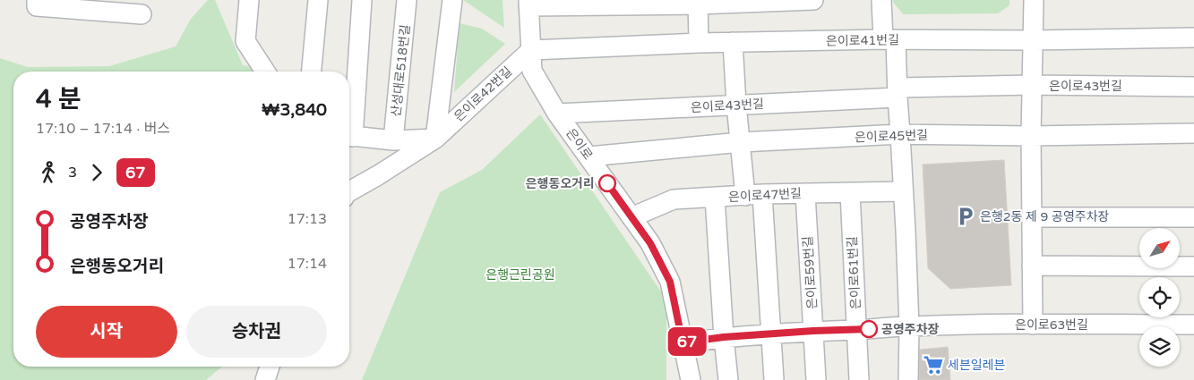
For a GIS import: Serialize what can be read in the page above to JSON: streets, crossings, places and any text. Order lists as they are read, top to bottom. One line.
{"streets":{"street":["은이로41번길","산성대로518번길","은이로43번길","은이로42번길","은이로45번길","은이로","은이로47번길","은이로59번길","은이로61번길","은이로63번길"]},"crossings":[["은이로41번길","은이로42번길"],["은이로41번길","은이로"],["은이로43번길","은이로"],["은이로42번길","은이로"],["은이로45번길","은이로"],["은이로","은이로47번길"],["은이로","은이로63번길"],["은이로47번길","은이로59번길"],["은이로47번길","은이로61번길"],["은이로59번길","은이로63번길"],["은이로61번길","은이로63번길"]],"parks":["은행근린공원"],"places":{"other":["은행동오거리","공영주차장"],"parking":["은행2동 제 9 공영주차장"],"supermarket":["세븐일레븐"]},"lines":["bus line 67"],"north":"top right","page":{"on_map":"67","heading":["4 분","17:10 – 17:14 · 버스","₩3,840"],"legs":["3","67"],"list":[{"name":"공영주차장","value":"17:13"},{"name":"은행동오거리","value":"17:14"}],"buttons":["시작","승차권"]}}
